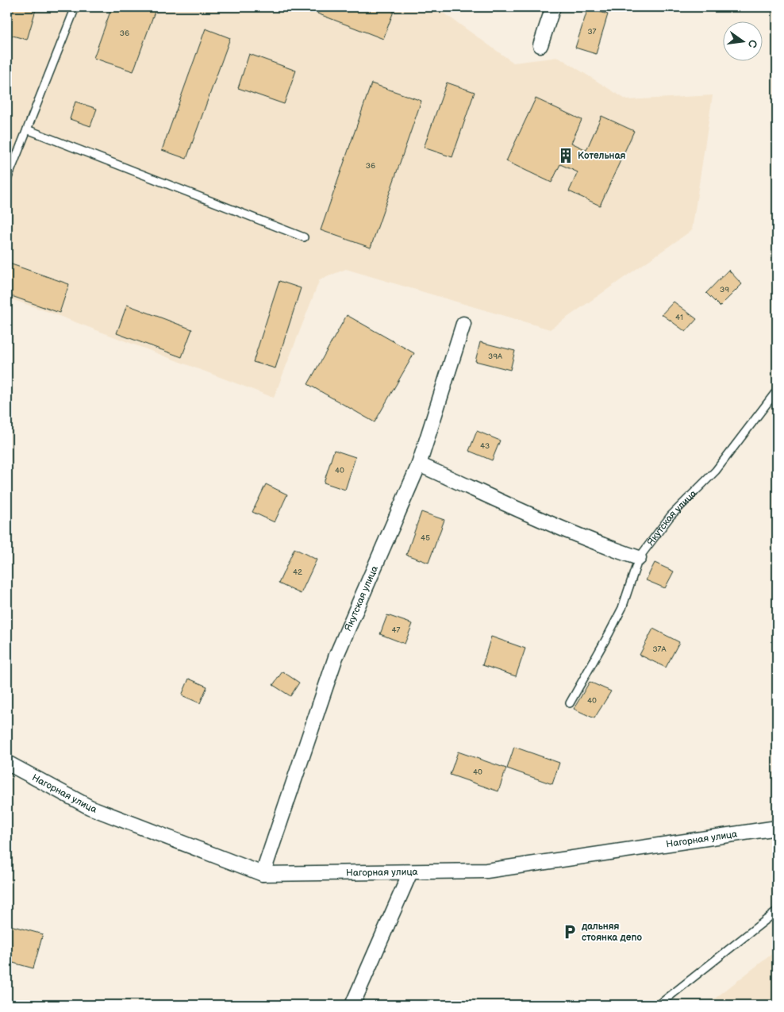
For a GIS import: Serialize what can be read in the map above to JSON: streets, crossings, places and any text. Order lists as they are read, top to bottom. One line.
{"streets":{"street":["Якутская улица","Нагорная улица"]},"crossings":[["Якутская улица","Нагорная улица"]],"places":{"building":["Котельная"],"parking":["дальняя стоянка депо"]},"house_numbers":["37","36","36","39","41","39А","43","40","45","42","47","37А","40","40"],"north":"right"}
